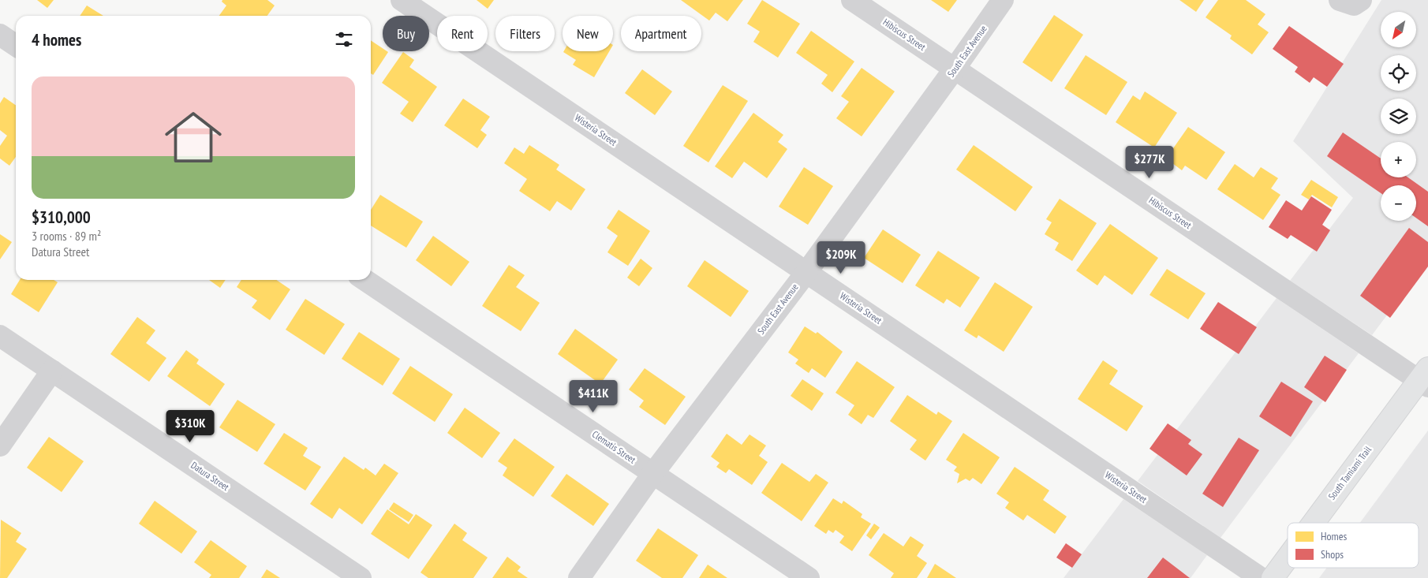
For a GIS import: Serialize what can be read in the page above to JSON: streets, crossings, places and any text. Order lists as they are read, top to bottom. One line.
{"streets":{"main road":["South Tamiami Trail"],"street":["Hibiscus Street","South East Avenue","Wisteria Street","Clematis Street","Datura Street"]},"crossings":[["Hibiscus Street","South East Avenue"],["Hibiscus Street","South Tamiami Trail"],["South East Avenue","Wisteria Street"],["South East Avenue","Clematis Street"]],"legend":["Homes","Shops"],"north":"bottom left","page":{"map_buttons":["+","−"],"chip":["Buy","Rent","Filters","New","Apartment"],"heading":"4 homes","list":[{"name":"$310,000","note":"3 rooms · 89 m² · Datura Street"}],"price":["$277K","$209K","$411K","$310K"]}}
